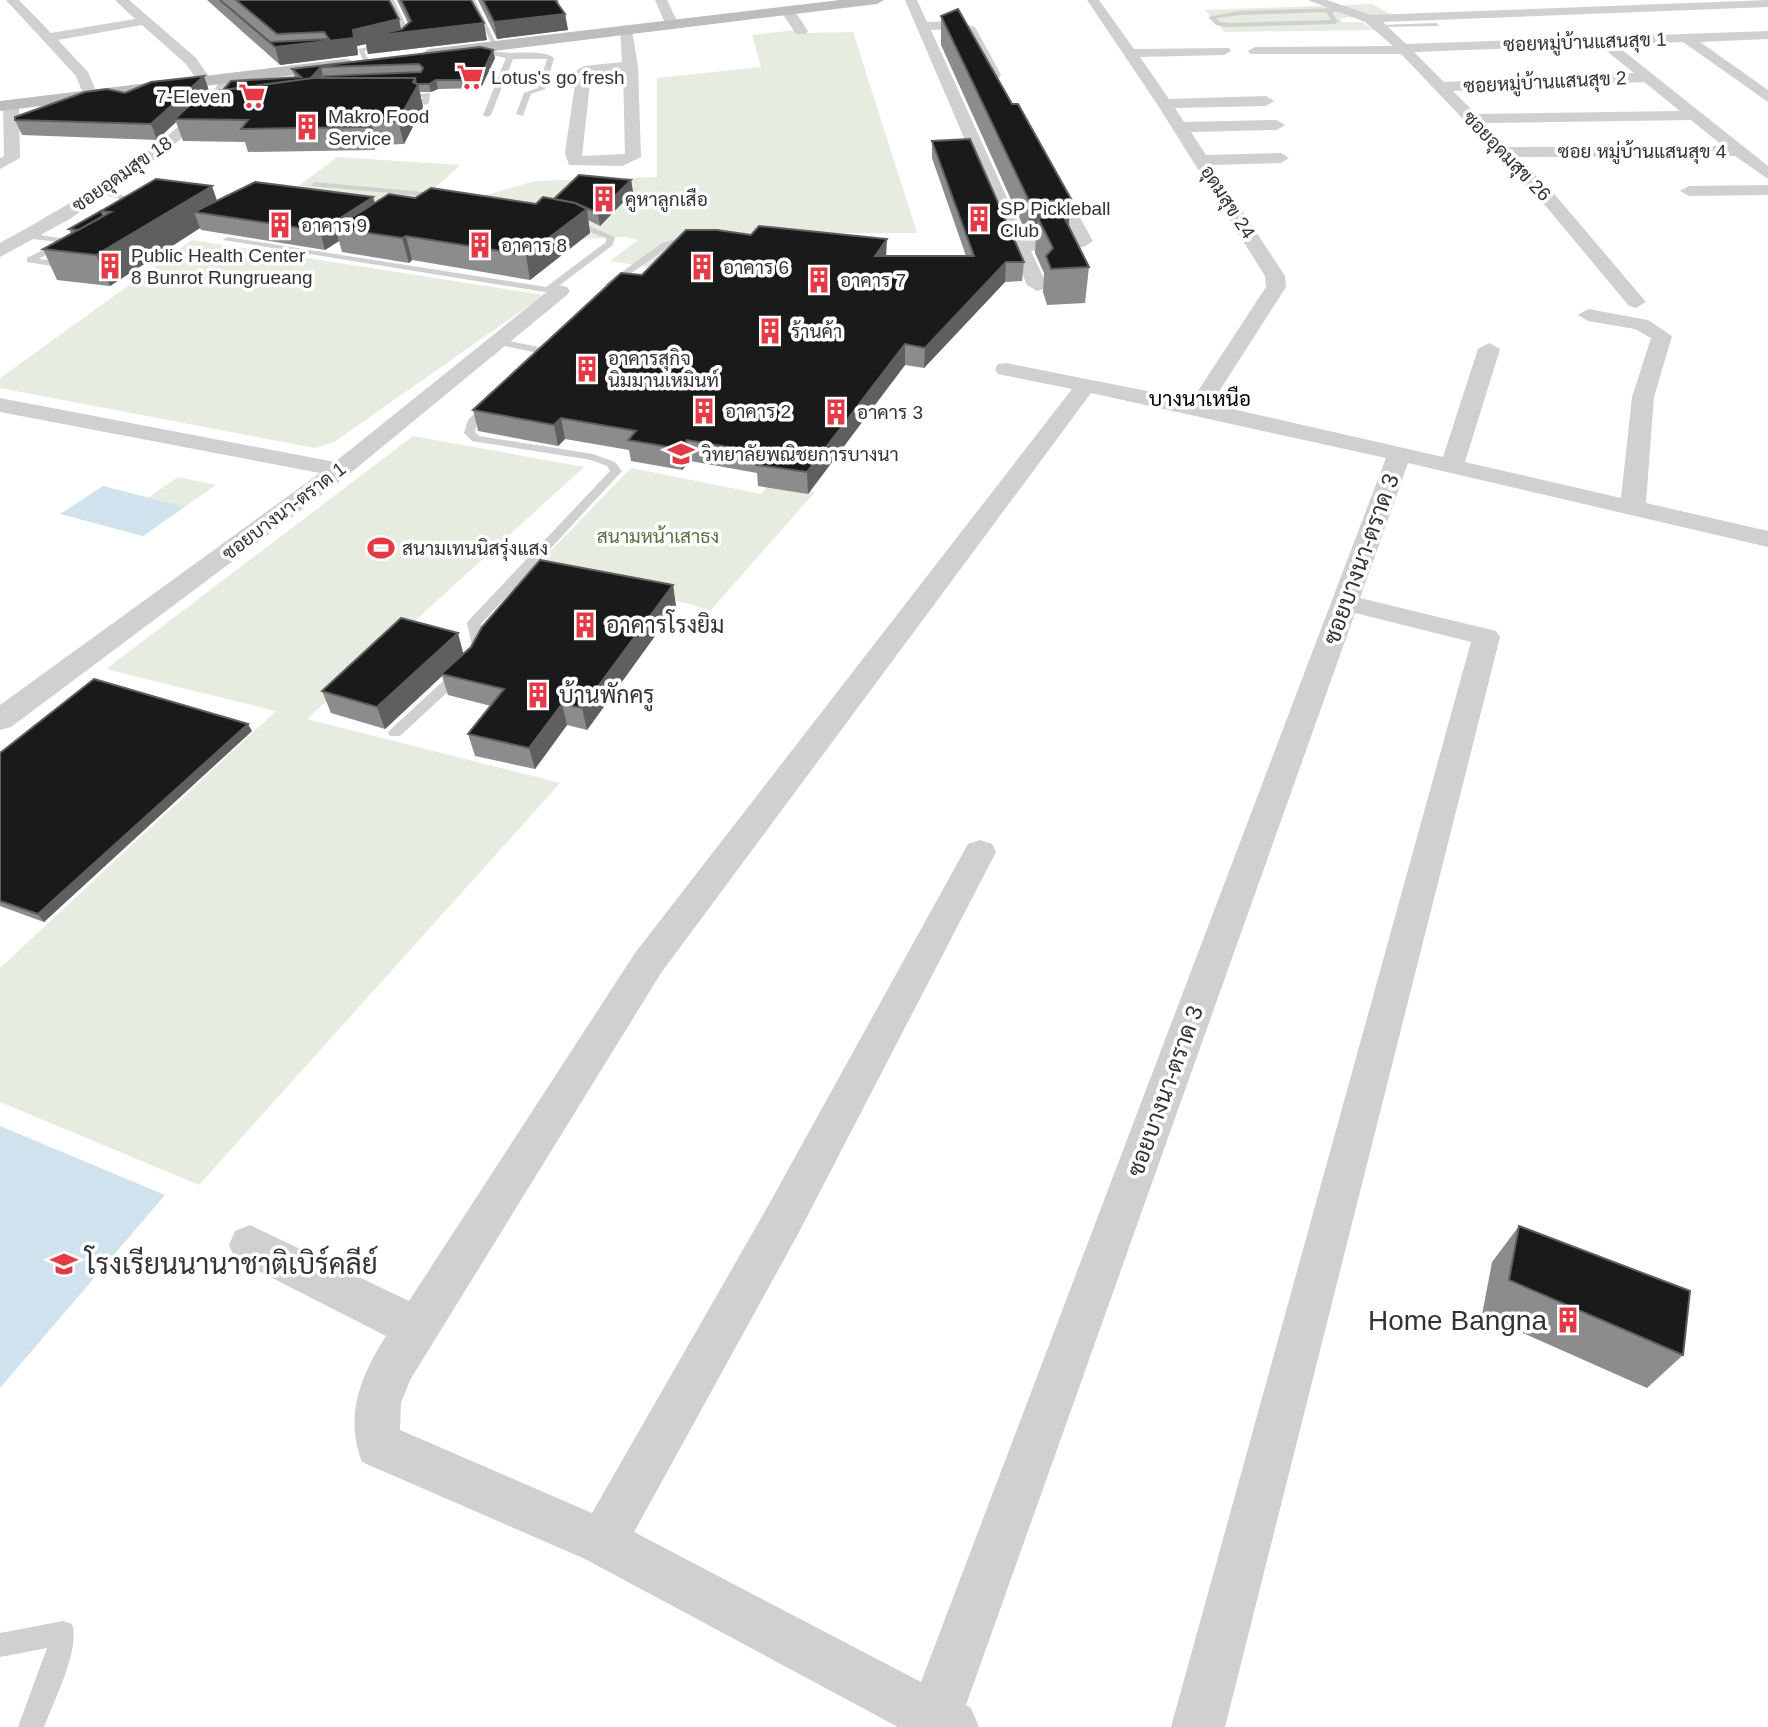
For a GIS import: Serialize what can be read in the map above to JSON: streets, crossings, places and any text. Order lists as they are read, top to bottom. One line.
{"streets":{"street":["ซอยหมู่บ้านแสนสุข 1","ซอยหมู่บ้านแสนสุข 2","ซอย หมู่บ้านแสนสุข 4","ซอยอุดมสุข 26","ซอยอุดมสุข 18","อุดมสุข 24","ซอยบางนา-ตราด 1","ซอยบางนา-ตราด 3"]},"crossings":[["ซอยหมู่บ้านแสนสุข 1","ซอยอุดมสุข 26"],["ซอยหมู่บ้านแสนสุข 2","ซอยอุดมสุข 26"],["ซอย หมู่บ้านแสนสุข 4","ซอยอุดมสุข 26"]],"districts":["บางนาเหนือ"],"parks":["สนามหน้าเสาธง"],"places":{"supermarket":["Lotus's go fresh","7-Eleven"],"building":["Makro Food Service","คูหาลูกเสือ","SP Pickleball Club","อาคาร 9","อาคาร 8","Public Health Center 8 Bunrot Rungrueang","อาคาร 6","อาคาร 7","ร้านค้า","อาคารสุกิจ นิมมานเหมินท์","อาคาร 2","อาคาร 3","อาคารโรงยิม","บ้านพักครู","Home Bangna"],"school or university":["วิทยาลัยพณิชยการบางนา","โรงเรียนนานาชาติเบิร์คลีย์"],"sports":["สนามเทนนิสรุ่งแสง"]}}
